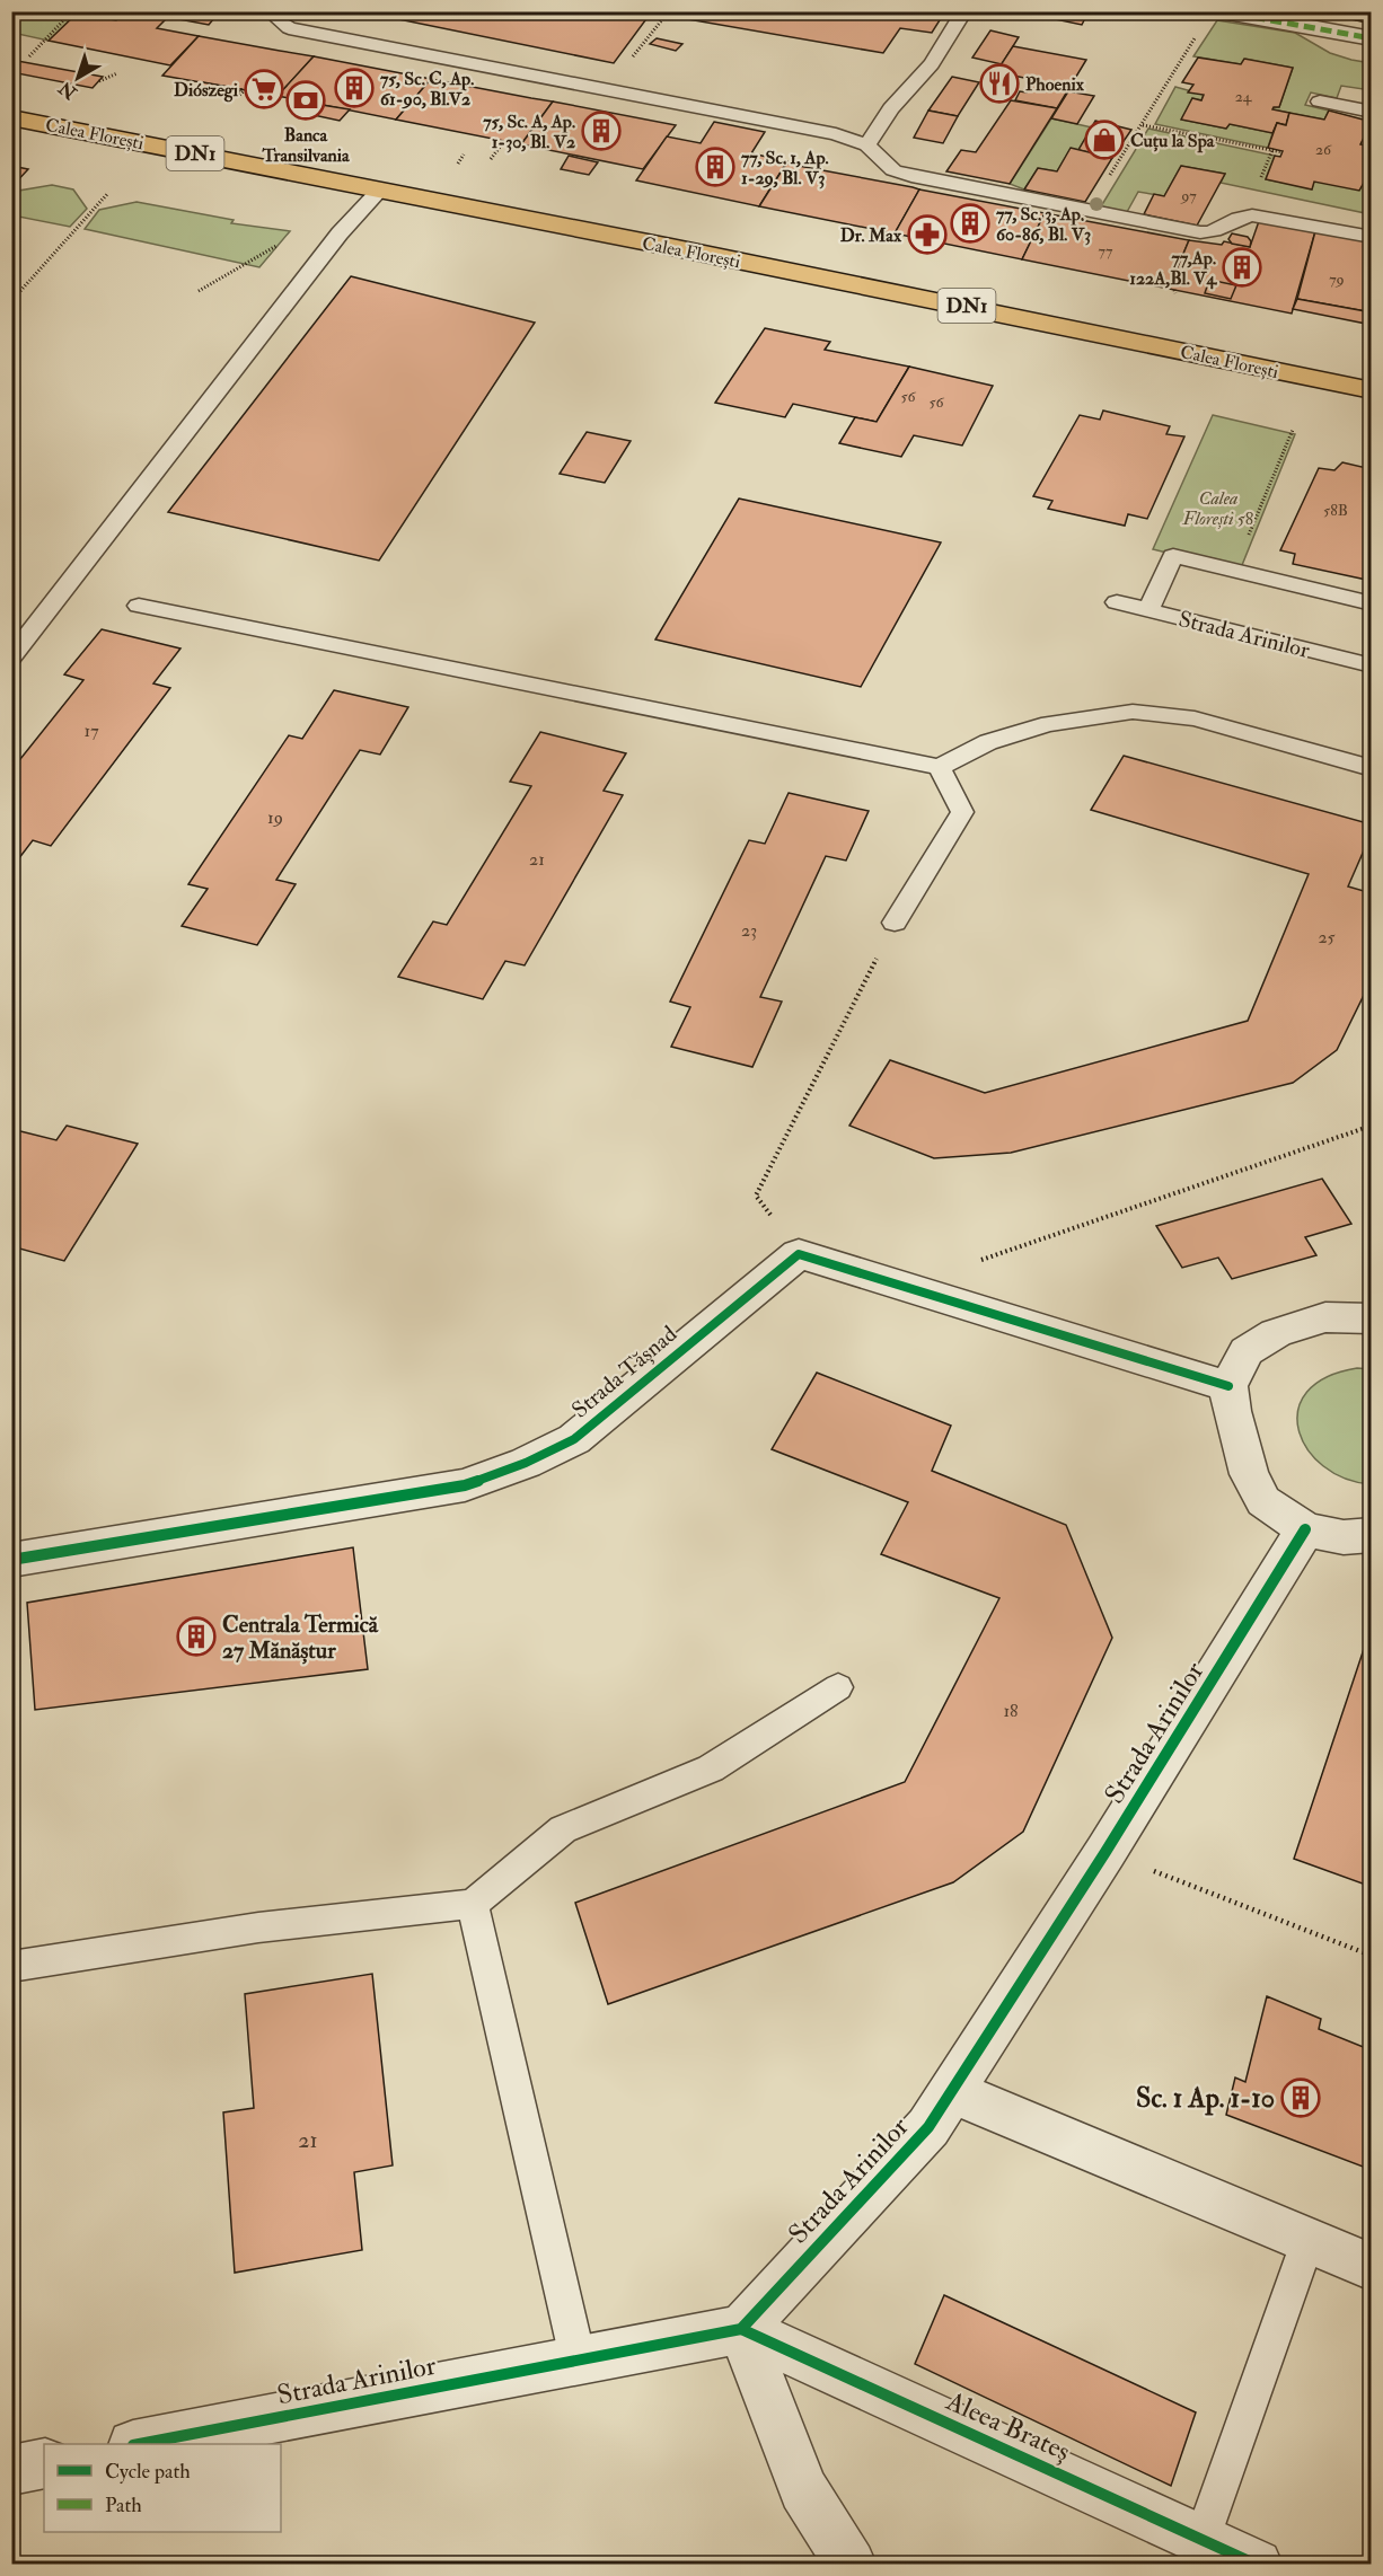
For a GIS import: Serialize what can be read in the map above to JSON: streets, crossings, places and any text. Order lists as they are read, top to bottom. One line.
{"streets":{"main road":["Calea Florești","DN1"],"street":["Strada Arinilor","Strada Tășnad","Aleea Brateș"]},"crossings":[["Strada Arinilor","Aleea Brateș"]],"parks":["Calea Florești 58"],"places":{"restaurant":["Phoenix"],"building":["75, Sc. C, Ap. 61-90, Bl.V2","75, Sc. A, Ap. 1-30, Bl. V2","77, Sc. 1, Ap. 1-29, Bl. V3","77, Sc. 3, Ap. 60-86, Bl. V3","77,Ap. 122A,Bl. V4","Centrala Termică 27 Mănăștur","Sc. 1 Ap. 1-10"],"supermarket":["Diószegi"],"bank":["Banca Transilvania"],"shop":["Cuțu la Spa"],"pharmacy":["Dr. Max"]},"house_numbers":["24","26","97","77","79","56","56","58B","17","19","21","23","25","18","21"],"legend":["Cycle path","Path"],"north":"bottom left"}
